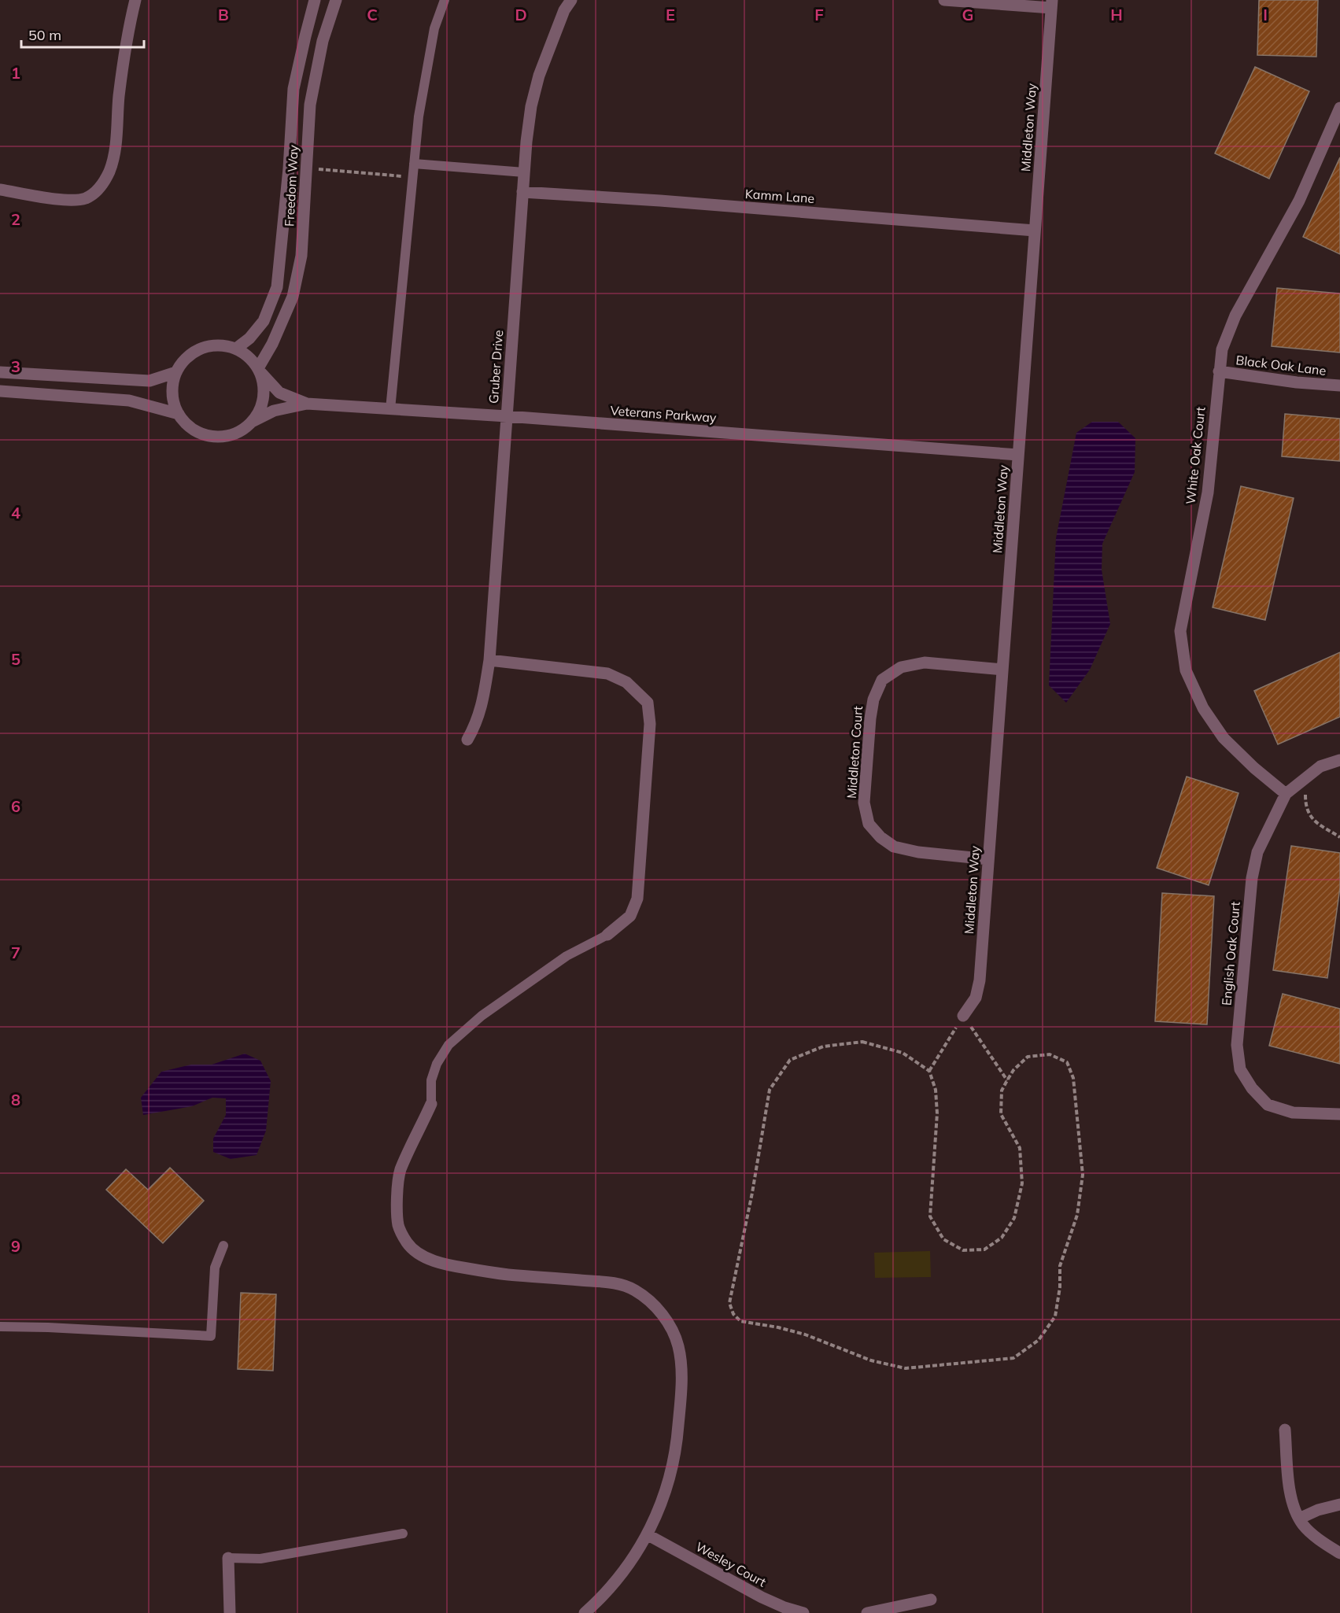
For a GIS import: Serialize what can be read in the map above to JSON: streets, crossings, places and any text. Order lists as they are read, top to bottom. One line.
{"streets":{"street":["Middleton Way","Freedom Way","Kamm Lane","Black Oak Lane","Gruber Drive","Veterans Parkway","White Oak Court","Middleton Court","English Oak Court","Wesley Court"]},"crossings":[["Middleton Way","Kamm Lane"],["Middleton Way","Veterans Parkway"],["Middleton Way","Middleton Court"],["Freedom Way","Veterans Parkway"],["Kamm Lane","Gruber Drive"],["Black Oak Lane","White Oak Court"],["Gruber Drive","Veterans Parkway"],["White Oak Court","English Oak Court"]],"scale_bar":"50 m","grid":{"columns":["B","C","D","E","F","G","H","I"],"rows":["1","2","3","4","5","6","7","8","9"]}}
